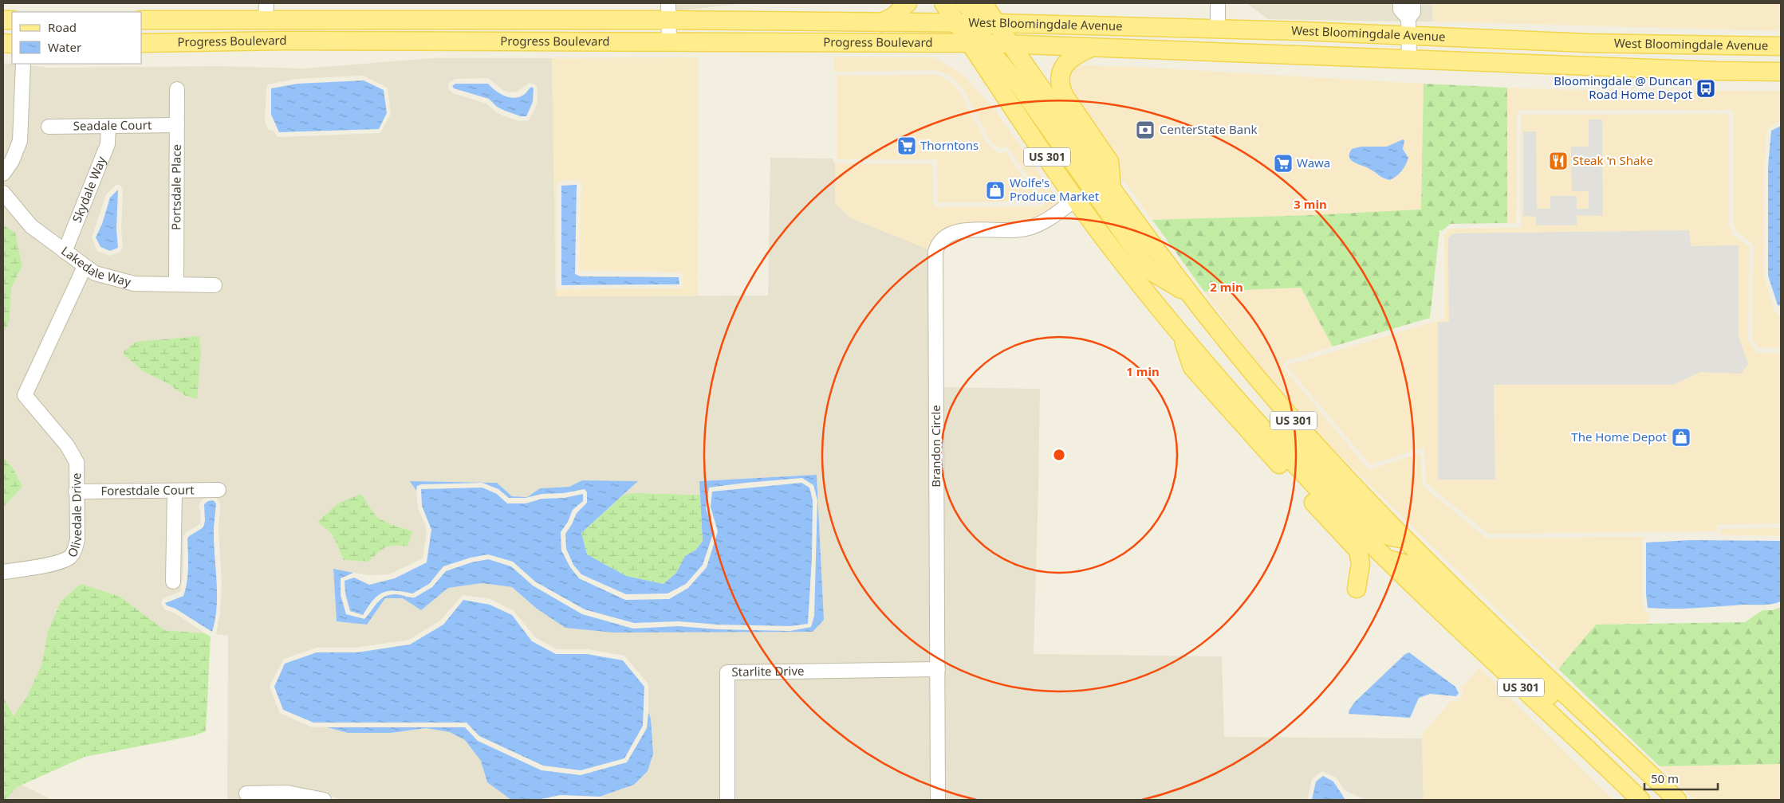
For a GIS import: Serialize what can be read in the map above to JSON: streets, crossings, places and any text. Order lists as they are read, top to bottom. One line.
{"streets":{"main road":["West Bloomingdale Avenue","Progress Boulevard","US 301"],"street":["Seadale Court","Portsdale Place","Skydale Way","Lakedale Way","Brandon Circle","Forestdale Court","Olivedale Drive","Starlite Drive"]},"crossings":[["West Bloomingdale Avenue","Progress Boulevard"],["West Bloomingdale Avenue","US 301"],["Progress Boulevard","US 301"],["Seadale Court","Portsdale Place"],["Seadale Court","Skydale Way"],["US 301","Brandon Circle"],["Portsdale Place","Lakedale Way"],["Skydale Way","Lakedale Way"],["Lakedale Way","Olivedale Drive"],["Brandon Circle","Starlite Drive"],["Forestdale Court","Olivedale Drive"]],"places":{"bus stop":["Bloomingdale @ Duncan Road Home Depot"],"bank":["CenterState Bank"],"supermarket":["Thorntons","Wawa"],"restaurant":["Steak 'n Shake"],"shop":["Wolfe's Produce Market","The Home Depot"]},"legend":["Road","Water"],"scale_bar":"50 m","rings":["3 min","2 min","1 min"]}
